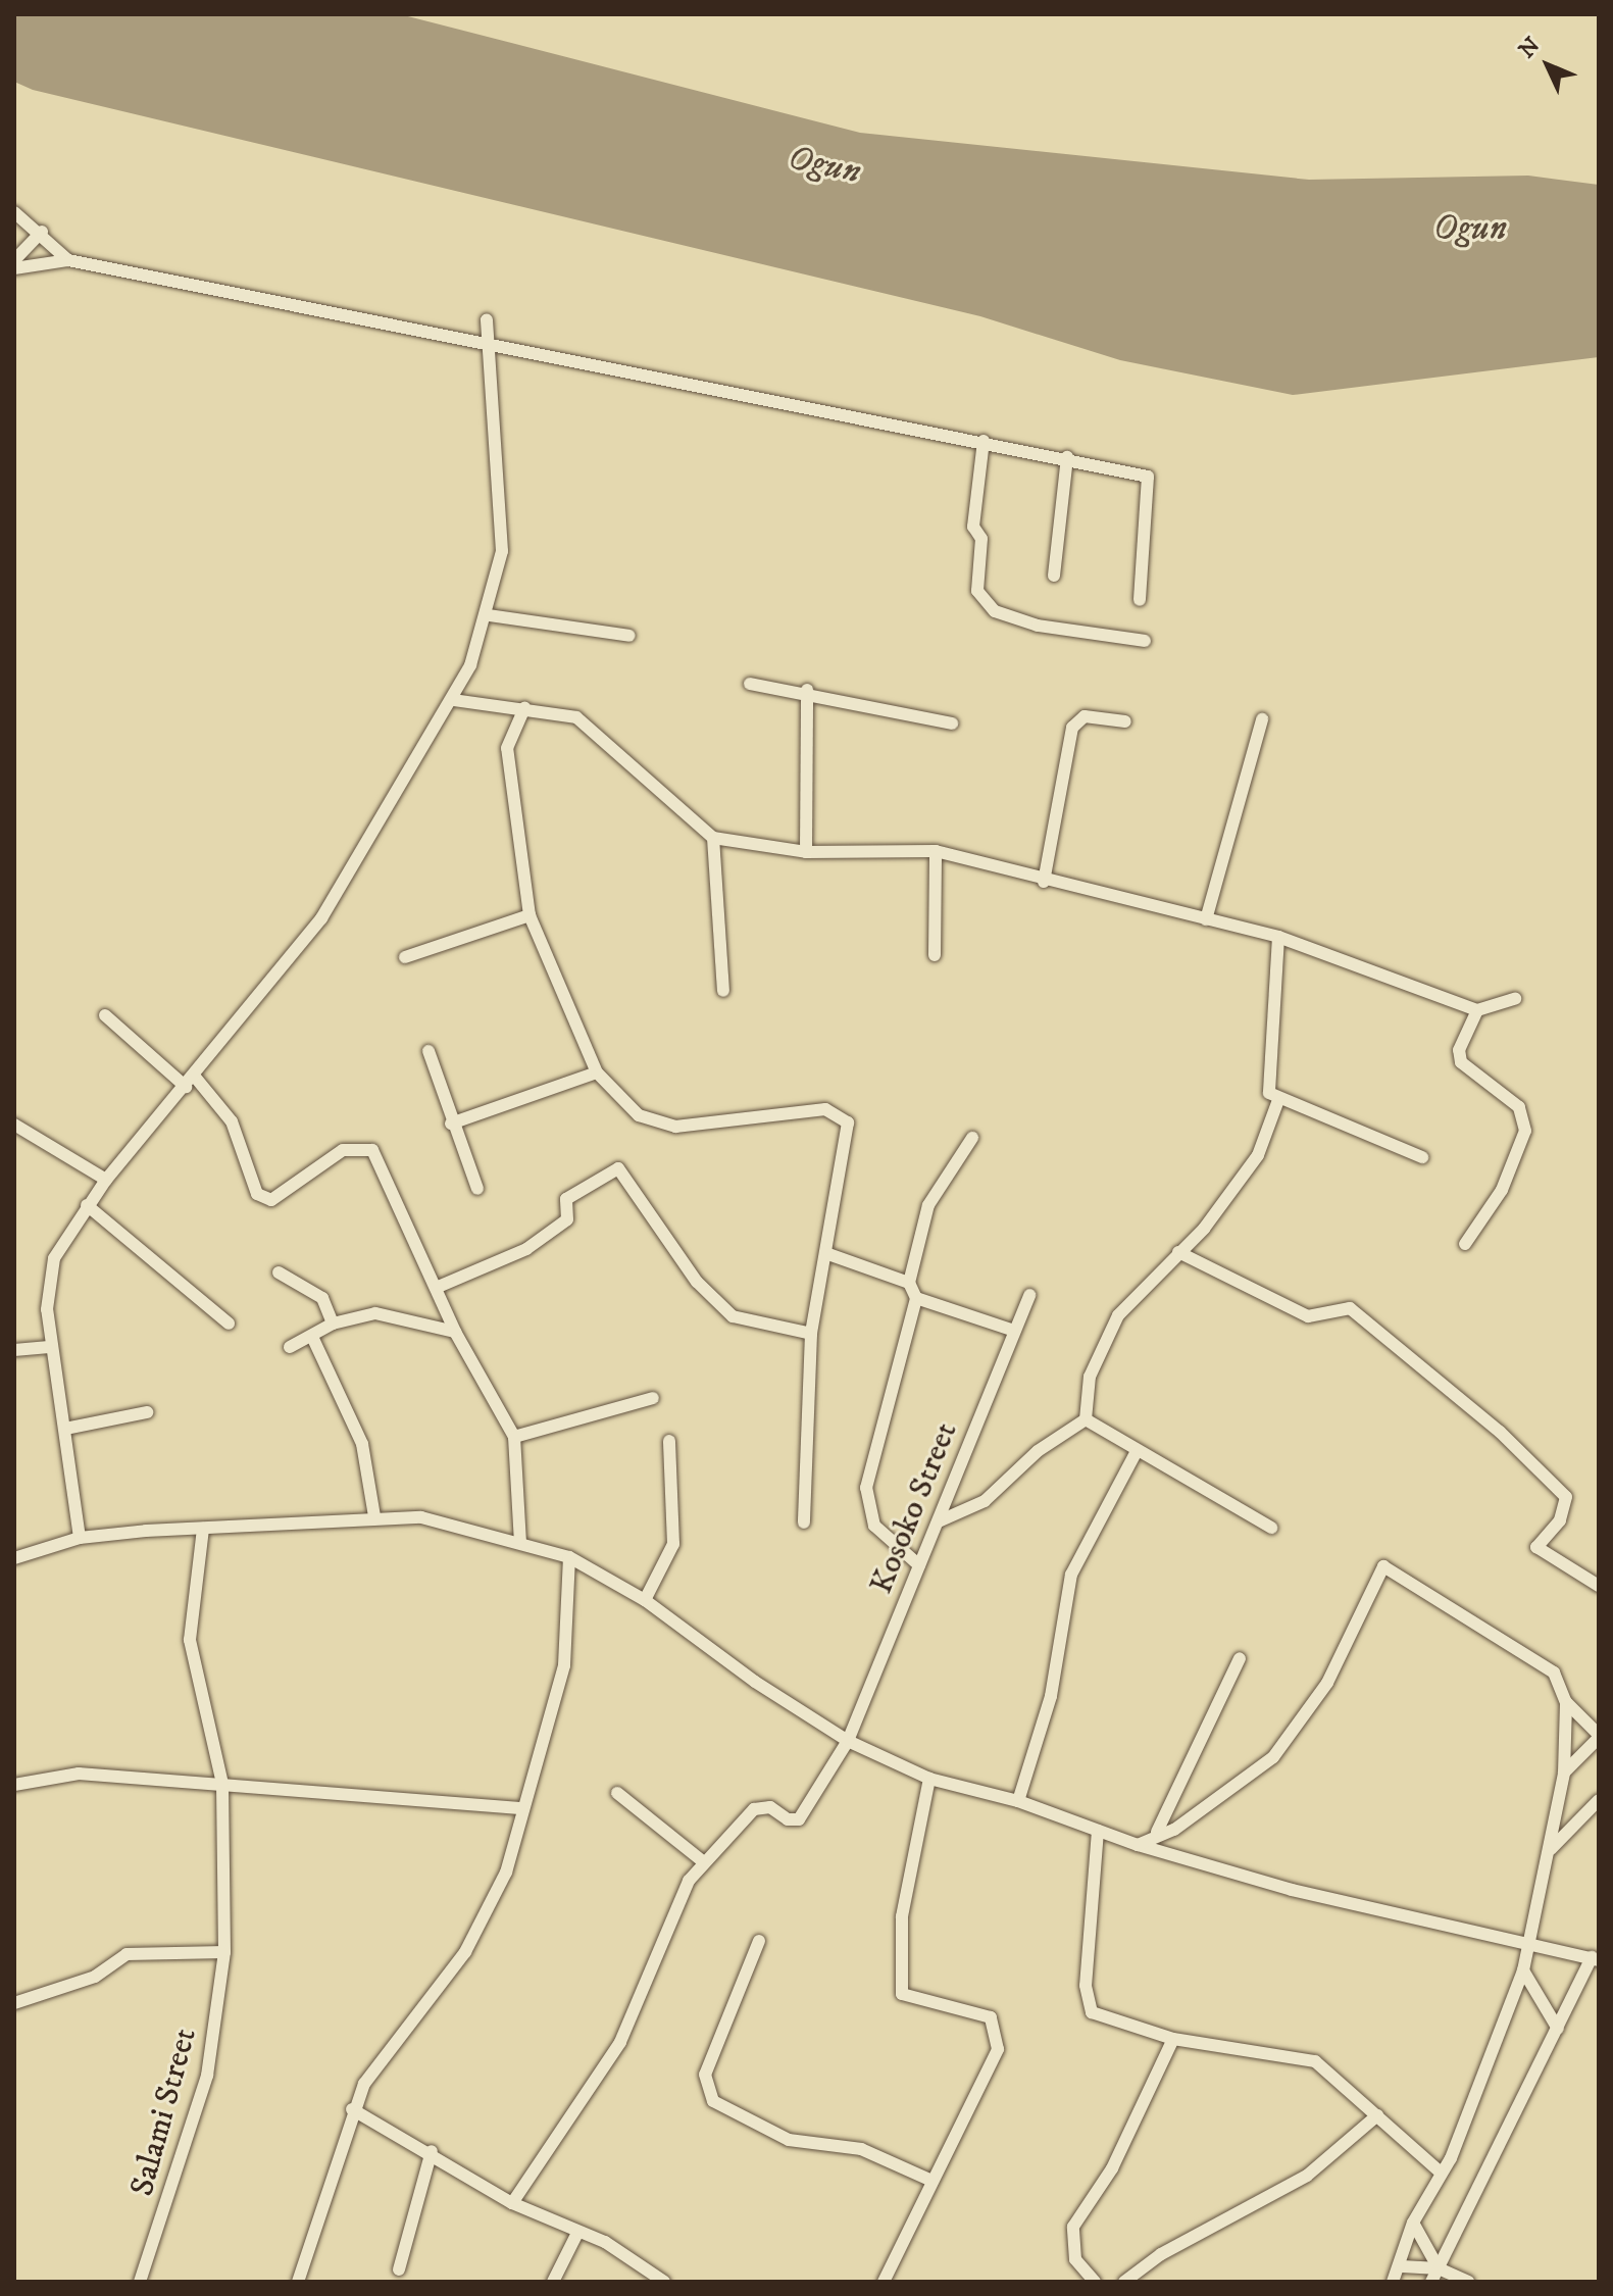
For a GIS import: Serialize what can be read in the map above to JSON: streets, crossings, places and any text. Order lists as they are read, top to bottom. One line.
{"streets":{"street":["Kosoko Street","Salami Street"]},"water":["Ogun"],"north":"top left"}
